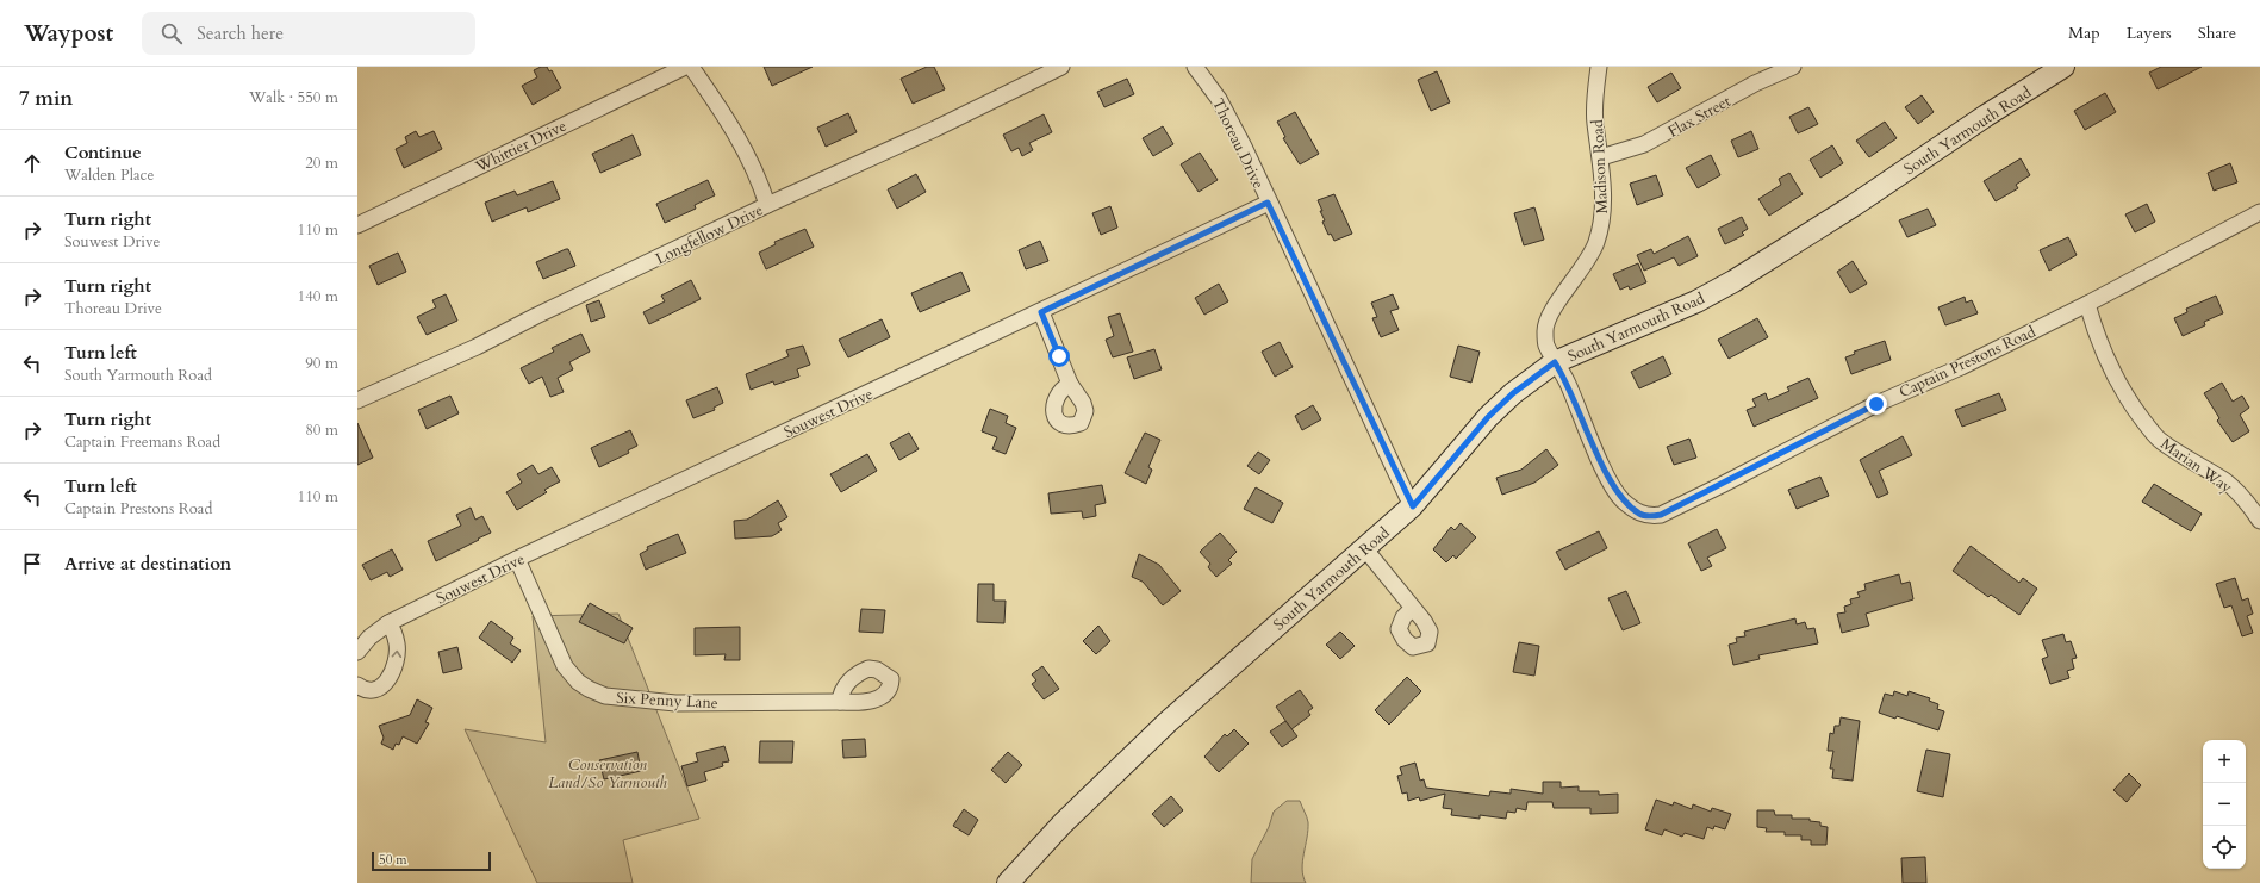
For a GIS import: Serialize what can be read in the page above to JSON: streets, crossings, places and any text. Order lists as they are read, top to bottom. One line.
{"streets":{"main road":["South Yarmouth Road"],"street":["Flax Street","Thoreau Drive","Whittier Drive","Madison Road","Longfellow Drive","Captain Prestons Road","Souwest Drive","Marian Way","Six Penny Lane"]},"crossings":[["Flax Street","Madison Road"],["South Yarmouth Road","Thoreau Drive"],["South Yarmouth Road","Madison Road"],["Thoreau Drive","Souwest Drive"],["Madison Road","Captain Prestons Road"],["Captain Prestons Road","Marian Way"],["Souwest Drive","Six Penny Lane"]],"parks":["Conservation Land/So Yarmouth"],"scale_bar":"50 m","page":{"header":"Waypost","search":"Search here","nav":["Map","Layers","Share"],"heading":["7 min","Walk · 550 m"],"list":[["Continue","Walden Place","20 m"],["Turn right","Souwest Drive","110 m"],["Turn right","Thoreau Drive","140 m"],["Turn left","South Yarmouth Road","90 m"],["Turn right","Captain Freemans Road","80 m"],["Turn left","Captain Prestons Road","110 m"],"Arrive at destination"],"map_buttons":["+","−"],"scale":"50 m"}}
